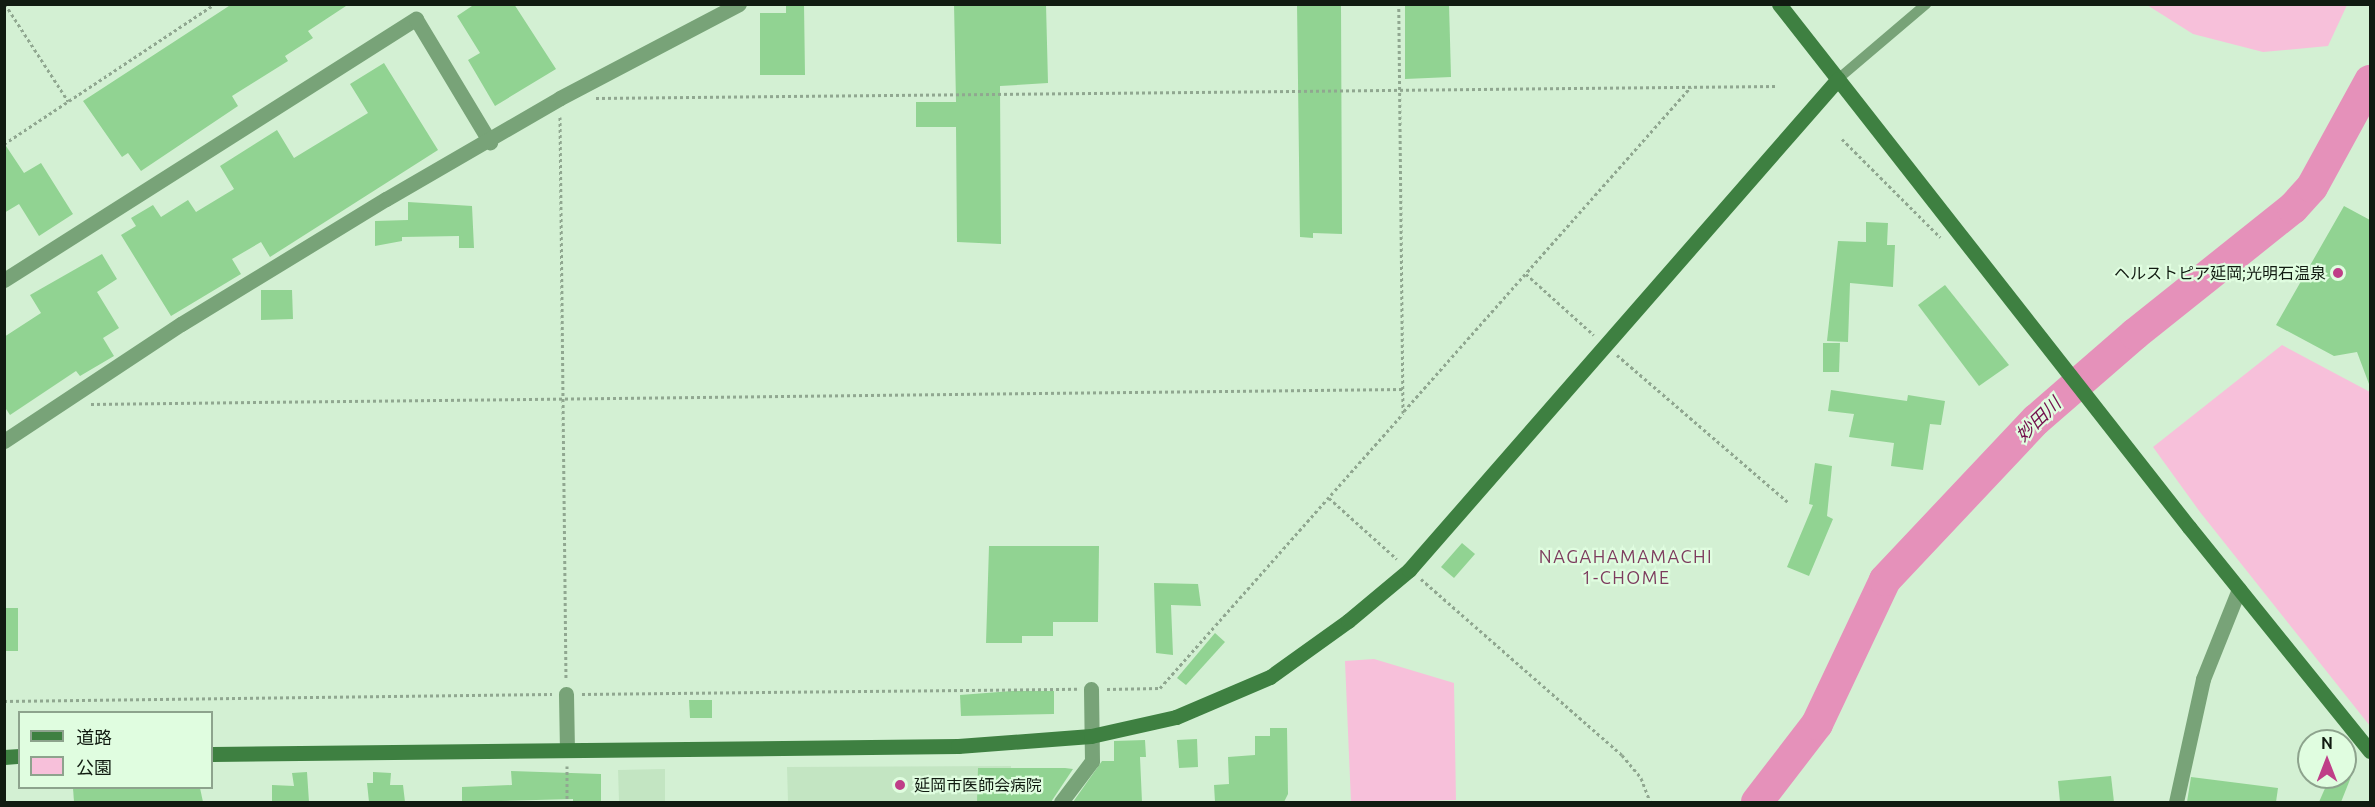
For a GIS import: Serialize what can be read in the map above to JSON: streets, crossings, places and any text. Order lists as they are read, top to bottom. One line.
{"districts":["NAGAHAMAMACHI 1-CHOME"],"water":["妙田川"],"places":["ヘルストピア延岡;光明石温泉","延岡市医師会病院"],"legend":["道路","公園"],"north":"top"}
